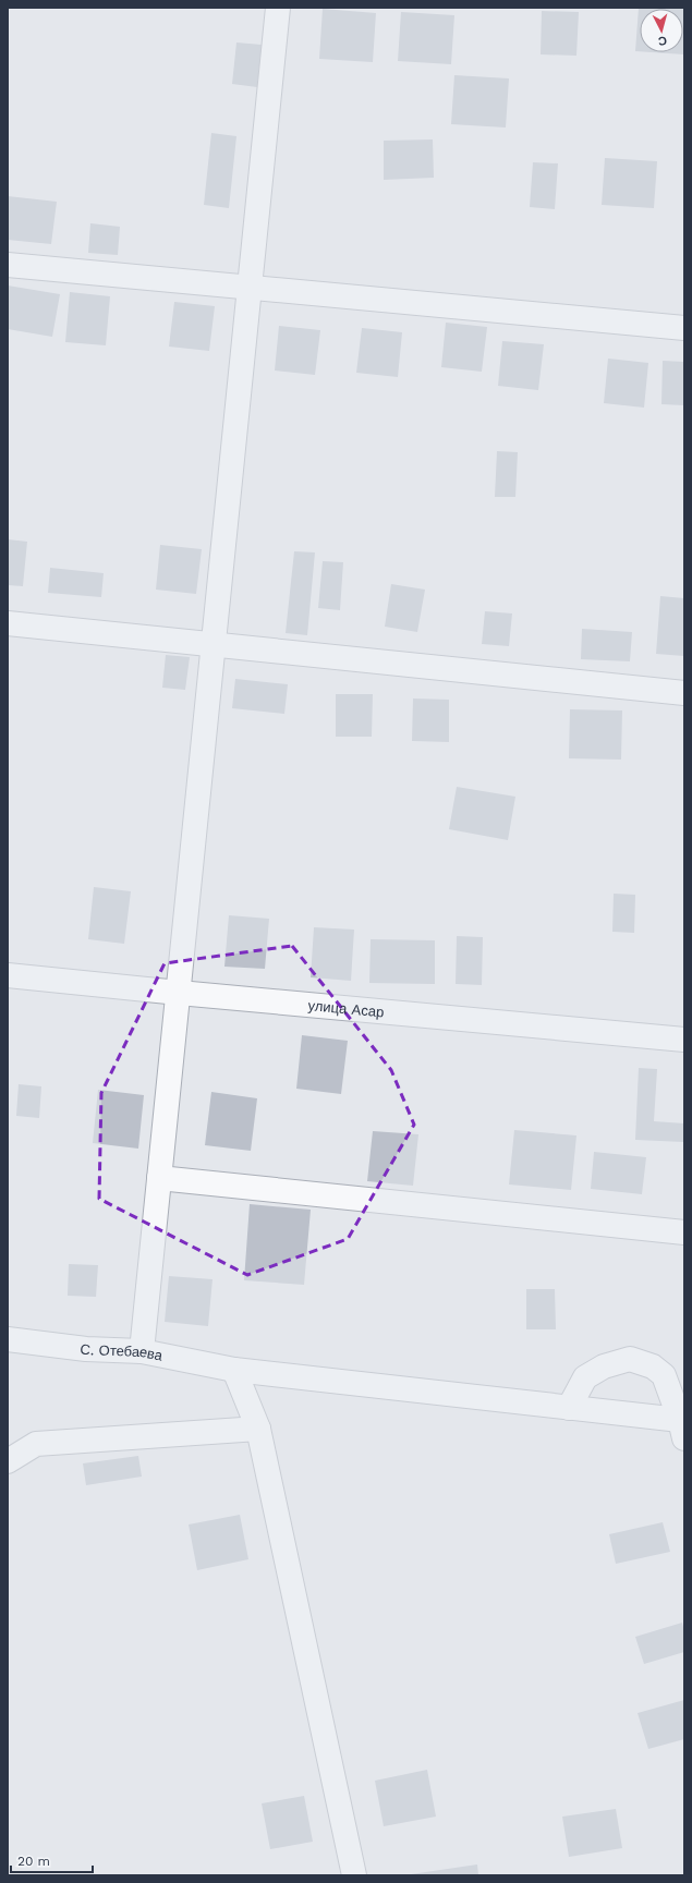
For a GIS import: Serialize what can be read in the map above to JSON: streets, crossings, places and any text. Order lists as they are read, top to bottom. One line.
{"streets":{"street":["улица Асар","С. Отебаева"]},"scale_bar":"20 m","north":"bottom"}
